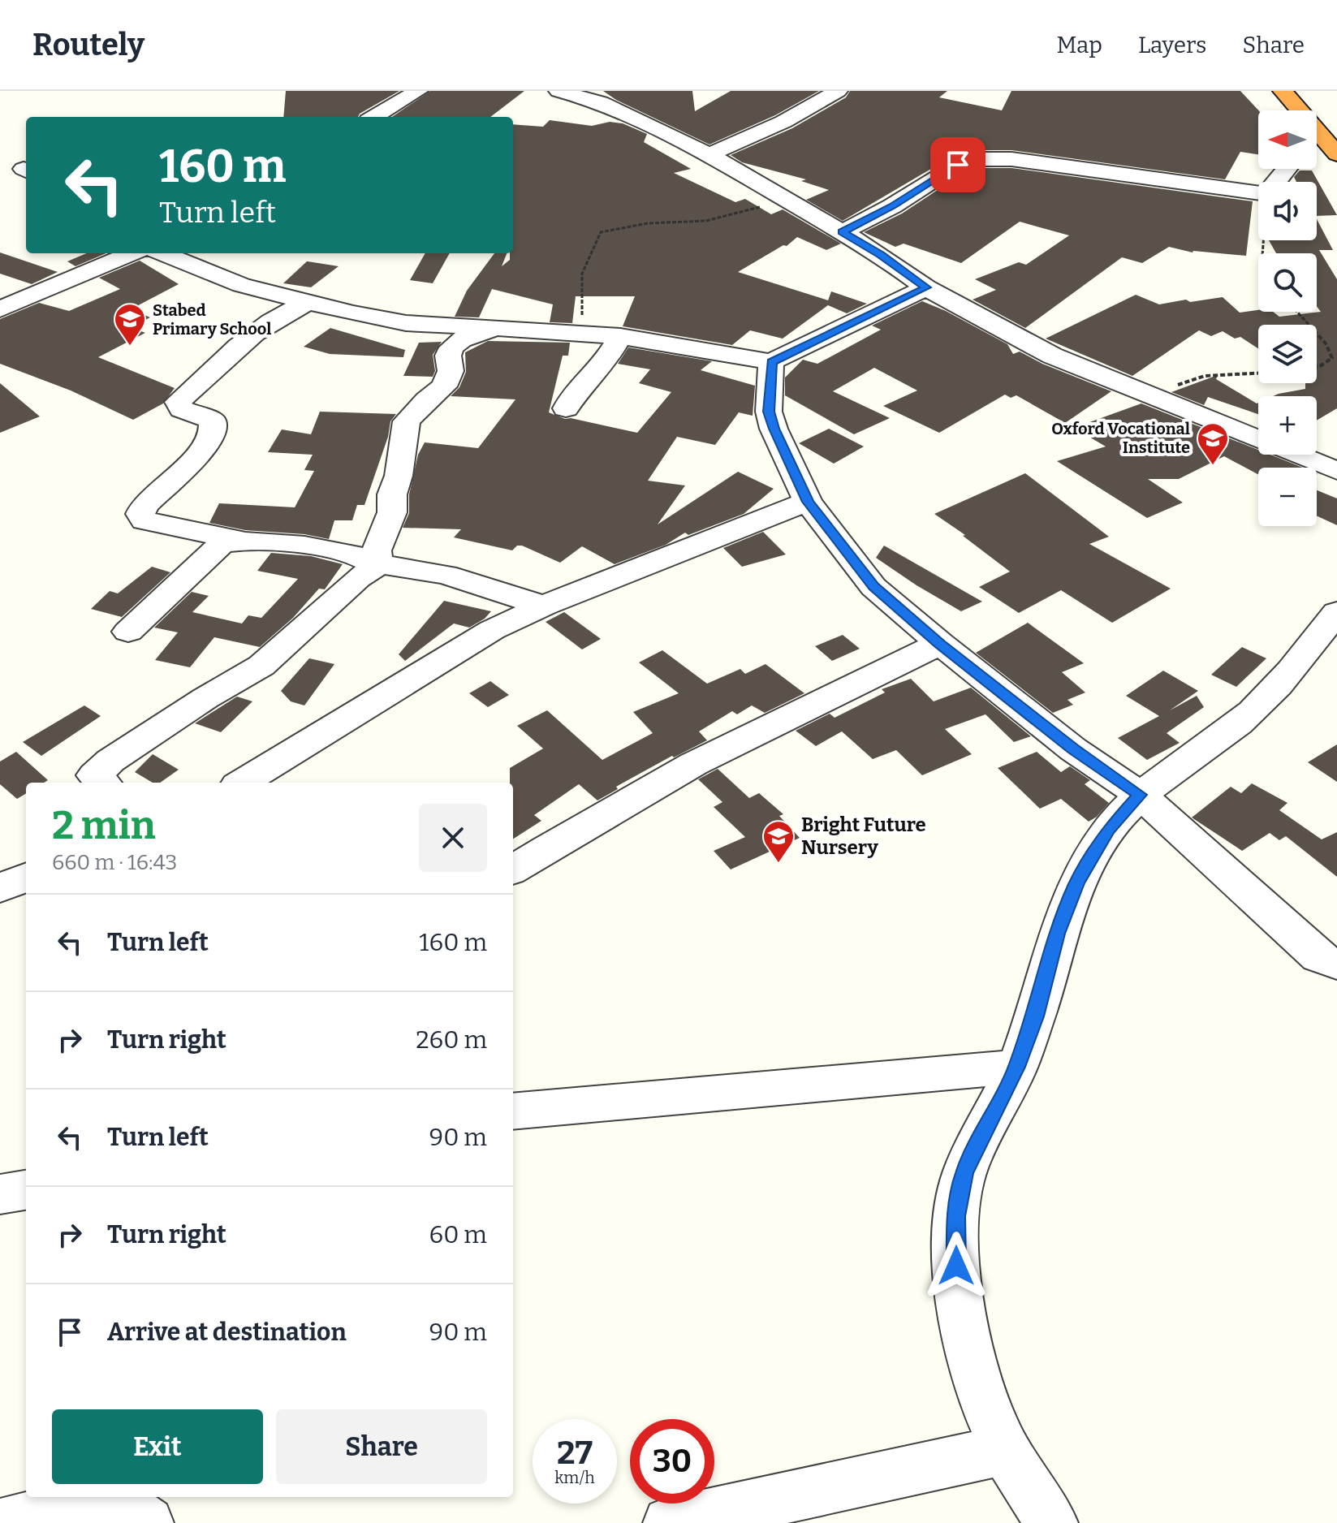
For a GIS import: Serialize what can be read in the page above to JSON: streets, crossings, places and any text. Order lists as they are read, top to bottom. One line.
{"places":{"school or university":["Stabed Primary School","Oxford Vocational Institute","Bright Future Nursery"]},"north":"left","page":{"header":"Routely","nav":["Map","Layers","Share"],"map_buttons":["+","−"],"turn":["160 m","Turn left"],"heading":["2 min","660 m · 16:43"],"list":[{"name":"Turn left","value":"160 m"},{"name":"Turn right","value":"260 m"},{"name":"Turn left","value":"90 m"},{"name":"Turn right","value":"60 m"},{"name":"Arrive at destination","value":"90 m"}],"buttons":["Exit","Share"],"speed":"27 km/h","limit":"30"}}
